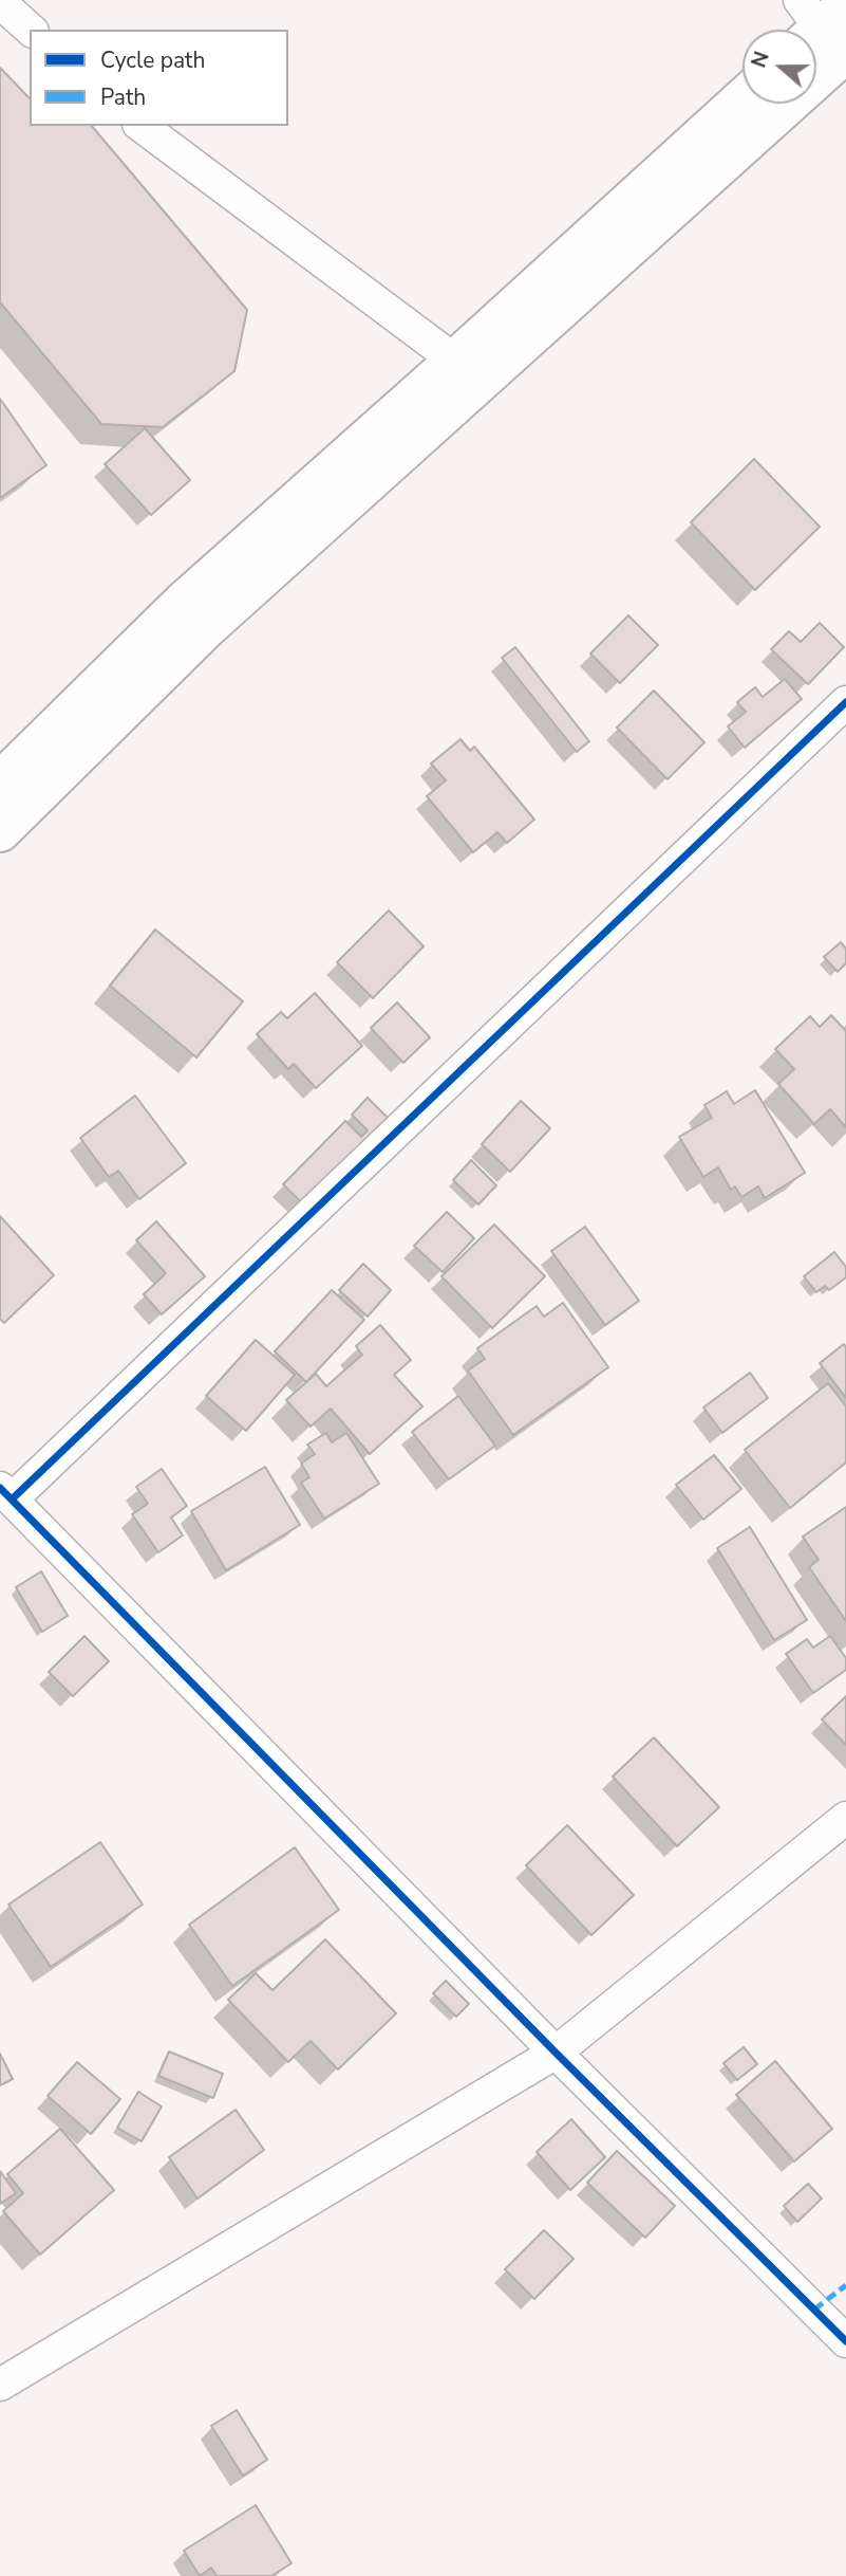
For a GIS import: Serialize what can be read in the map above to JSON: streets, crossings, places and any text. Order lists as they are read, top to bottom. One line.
{"legend":["Cycle path","Path"],"north":"left"}
